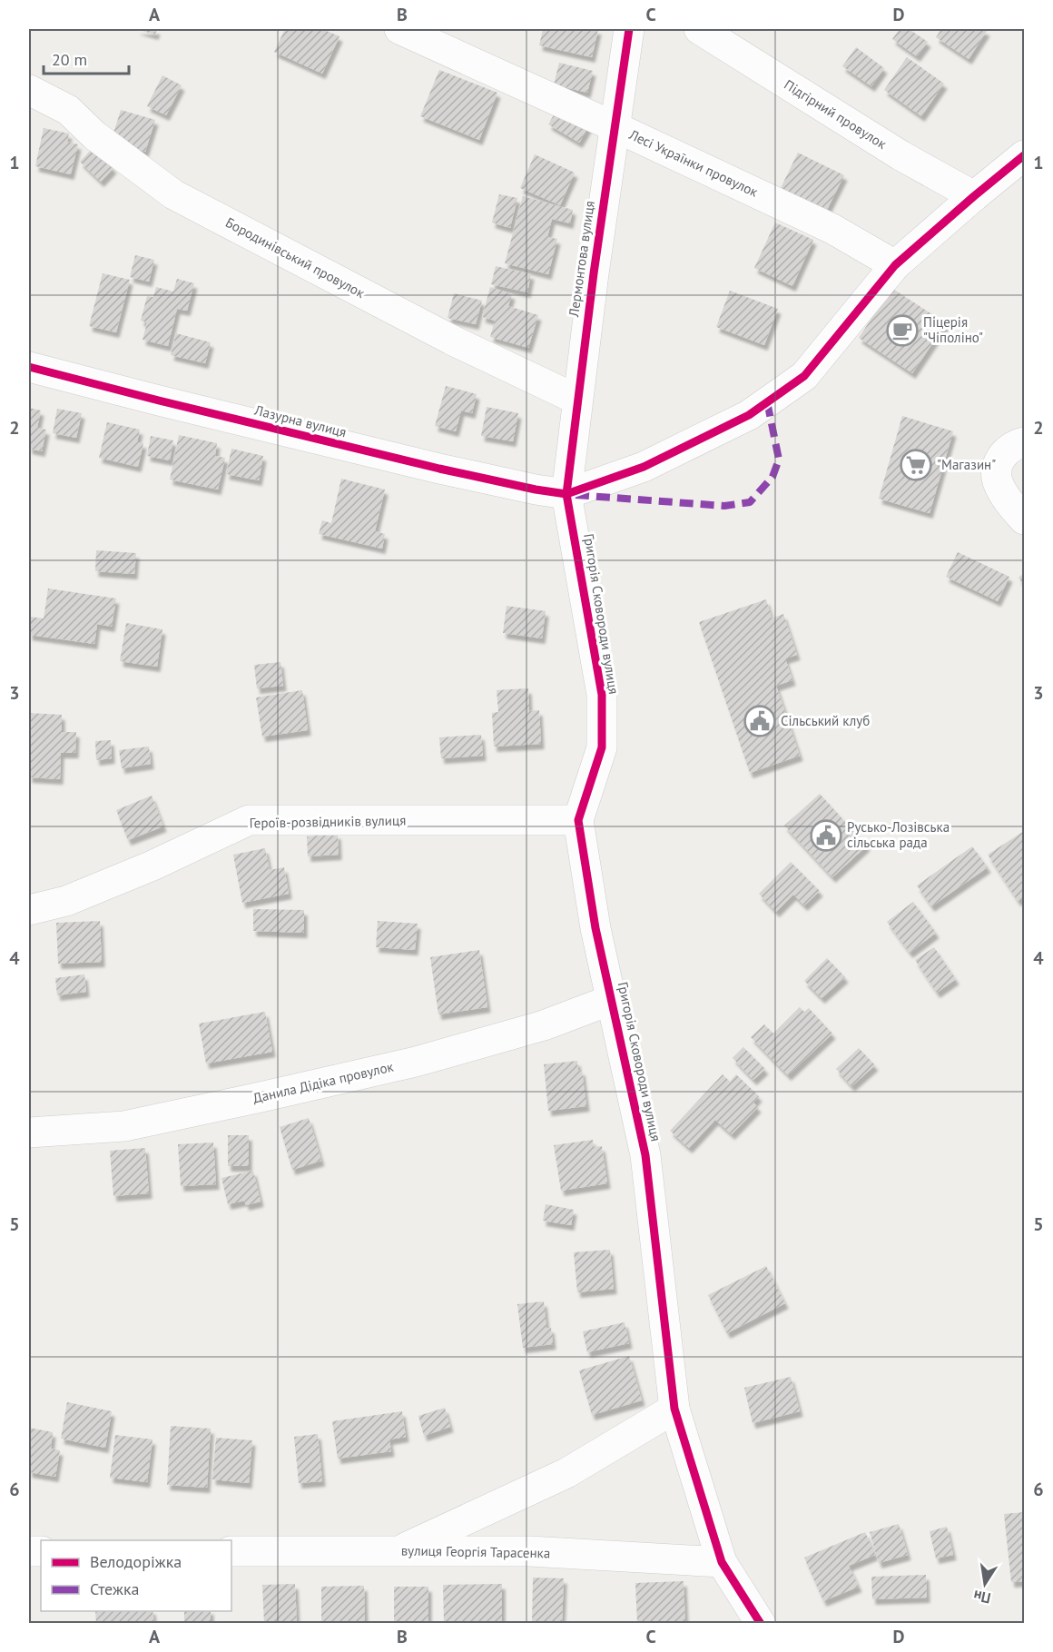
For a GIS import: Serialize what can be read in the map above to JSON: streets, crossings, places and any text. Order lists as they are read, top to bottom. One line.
{"streets":{"street":["Підгірний провулок","Лесі Українки провулок","Бородинівський провулок","Лермонтова вулиця","Лазурна вулиця","Григорія Сковороди вулиця","Героїв-розвідників вулиця","Данила Дідіка провулок","вулиця Георгія Тарасенка"]},"crossings":[["Лесі Українки провулок","Лермонтова вулиця"],["Бородинівський провулок","Лермонтова вулиця"],["Лермонтова вулиця","Лазурна вулиця"],["Лермонтова вулиця","Григорія Сковороди вулиця"],["Лазурна вулиця","Григорія Сковороди вулиця"],["Григорія Сковороди вулиця","Героїв-розвідників вулиця"],["Григорія Сковороди вулиця","Данила Дідіка провулок"],["Григорія Сковороди вулиця","вулиця Георгія Тарасенка"]],"places":{"cafe":["Піцерія \"Чіполіно\""],"supermarket":["\"Магазин\""],"public building":["Сільський клуб","Русько-Лозівська сільська рада"]},"legend":["Велодоріжка","Стежка"],"scale_bar":"20 m","north":"bottom","grid":{"columns":["A","B","C","D"],"rows":["1","2","3","4","5","6"]}}
